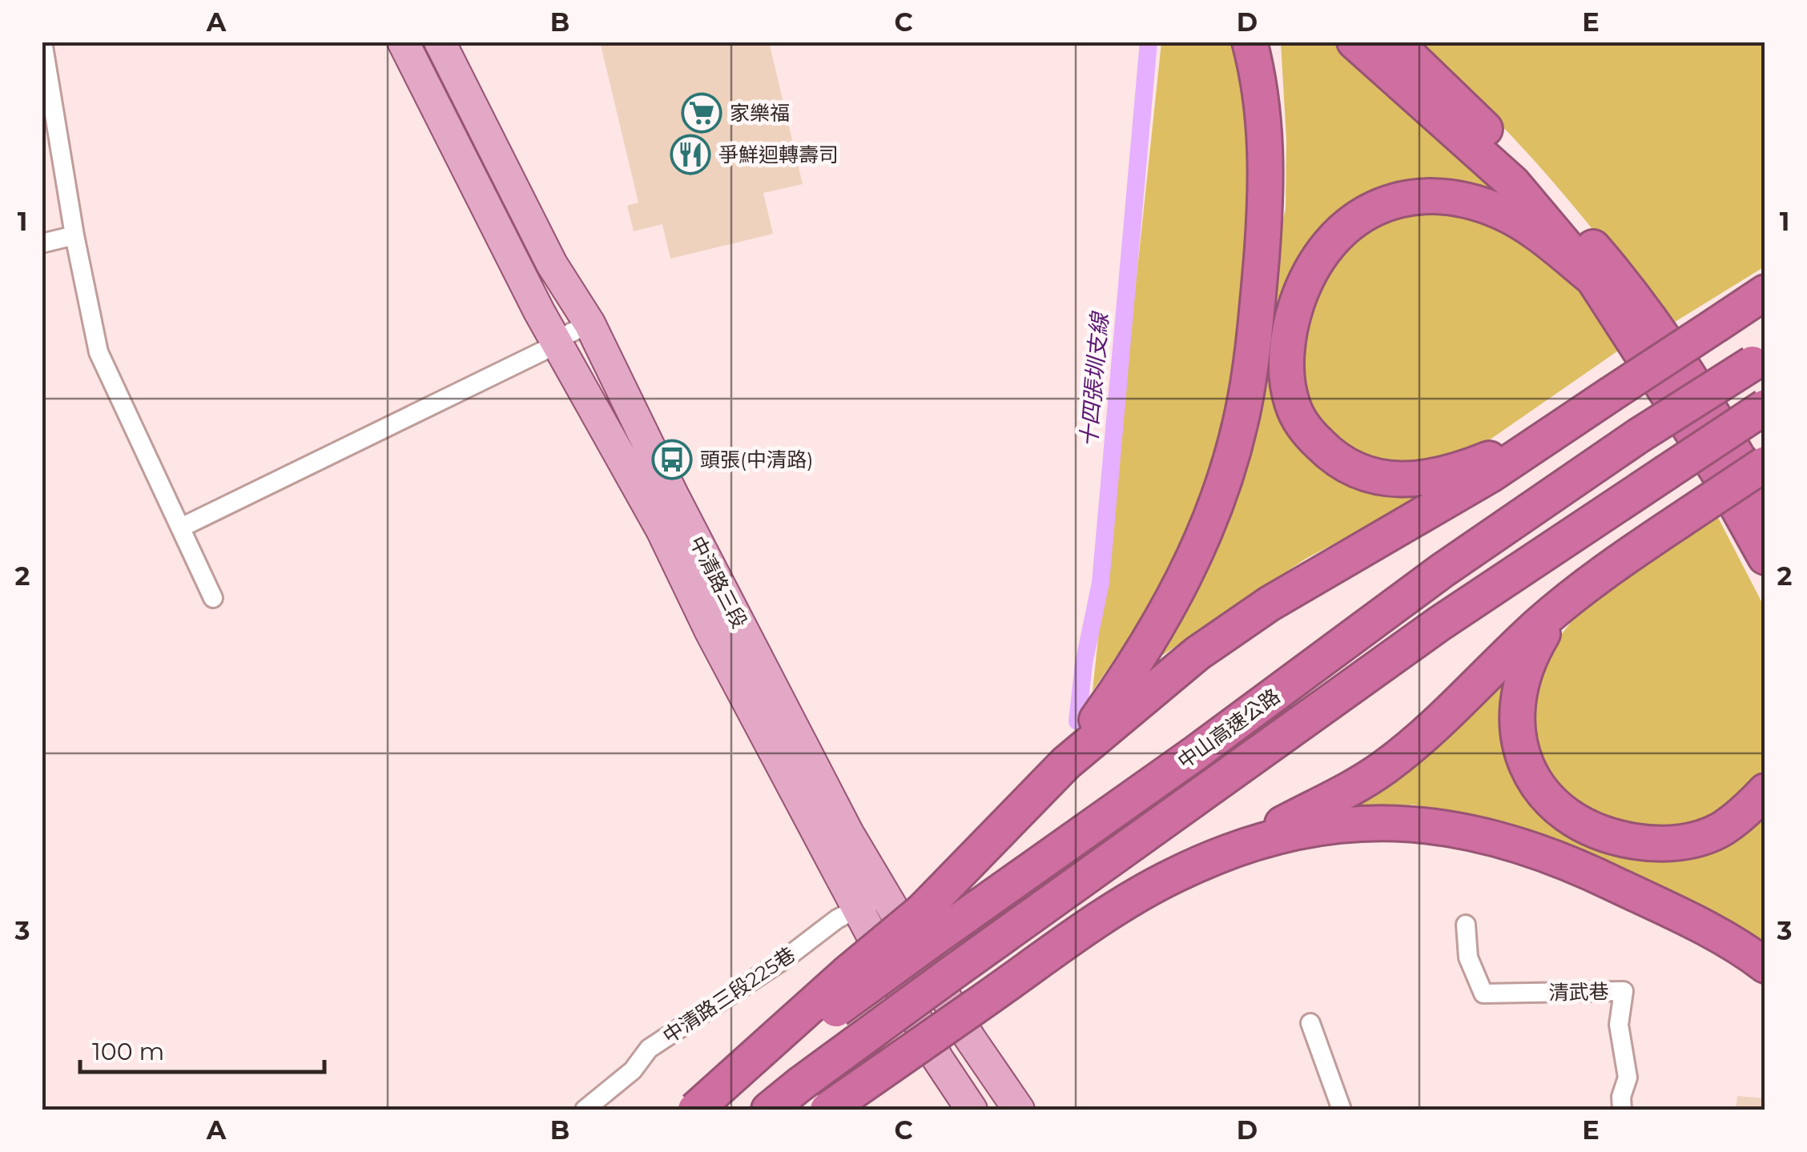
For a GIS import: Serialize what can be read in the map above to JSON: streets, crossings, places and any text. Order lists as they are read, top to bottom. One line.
{"streets":{"highway":["中山高速公路"],"main road":["中清路三段"],"street":["清武巷","中清路三段225巷"]},"crossings":[["中清路三段","中清路三段225巷"]],"water":["十四張圳支線"],"places":{"supermarket":["家樂福"],"restaurant":["爭鮮迴轉壽司"],"bus stop":["頭張(中清路)"]},"scale_bar":"100 m","grid":{"columns":["A","B","C","D","E"],"rows":["1","2","3"]}}
